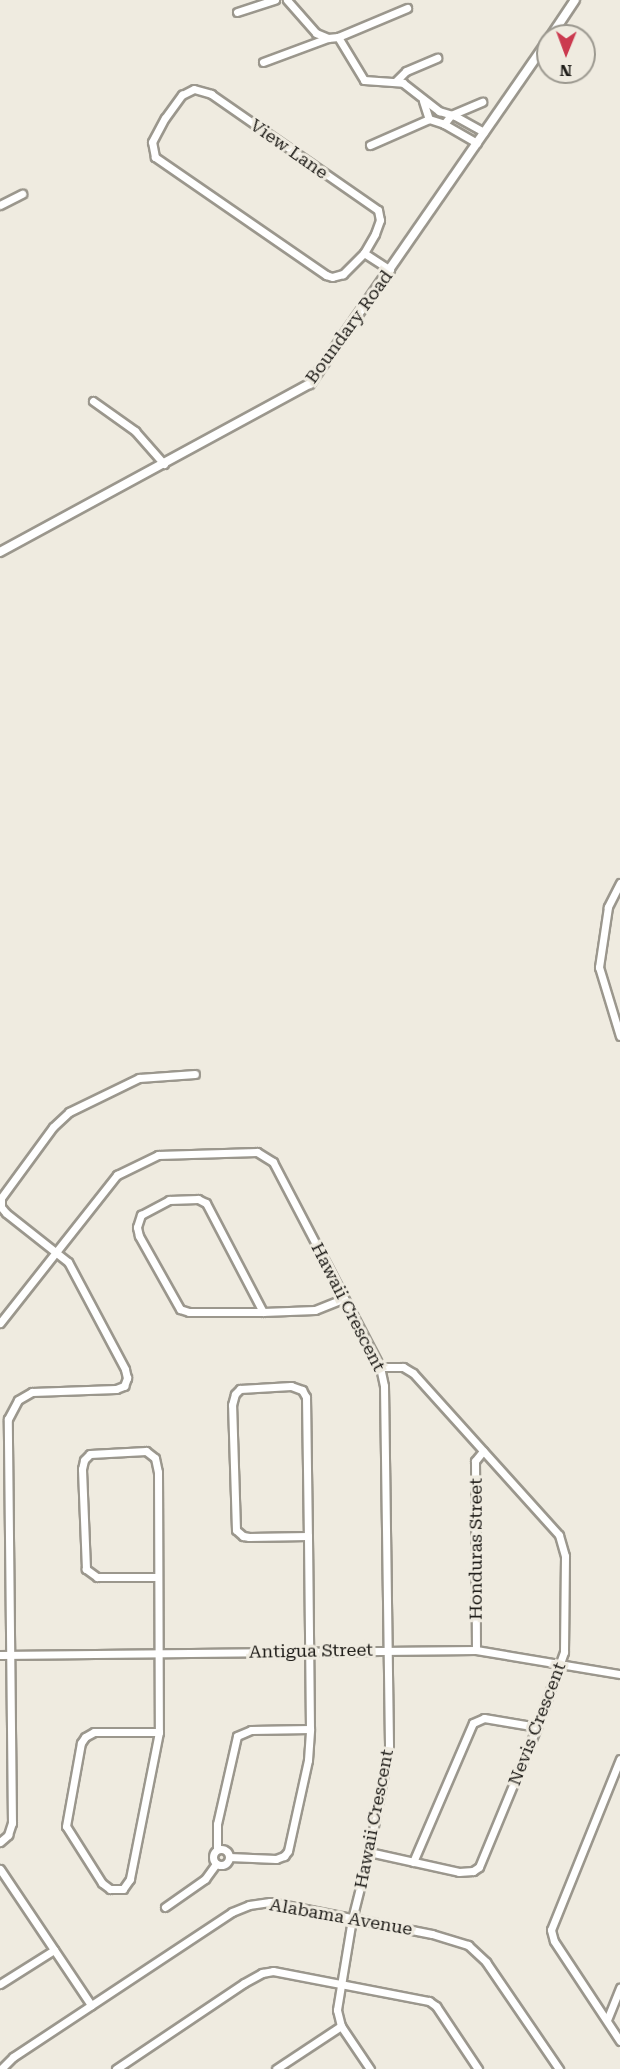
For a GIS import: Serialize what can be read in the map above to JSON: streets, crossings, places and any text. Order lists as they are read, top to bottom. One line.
{"streets":{"street":["View Lane","Boundary Road","Hawaii Crescent","Honduras Street","Antigua Street","Nevis Crescent","Alabama Avenue"]},"crossings":[["Hawaii Crescent","Antigua Street"],["Hawaii Crescent","Nevis Crescent"],["Hawaii Crescent","Alabama Avenue"],["Honduras Street","Antigua Street"],["Honduras Street","Nevis Crescent"],["Antigua Street","Nevis Crescent"]],"north":"bottom"}
